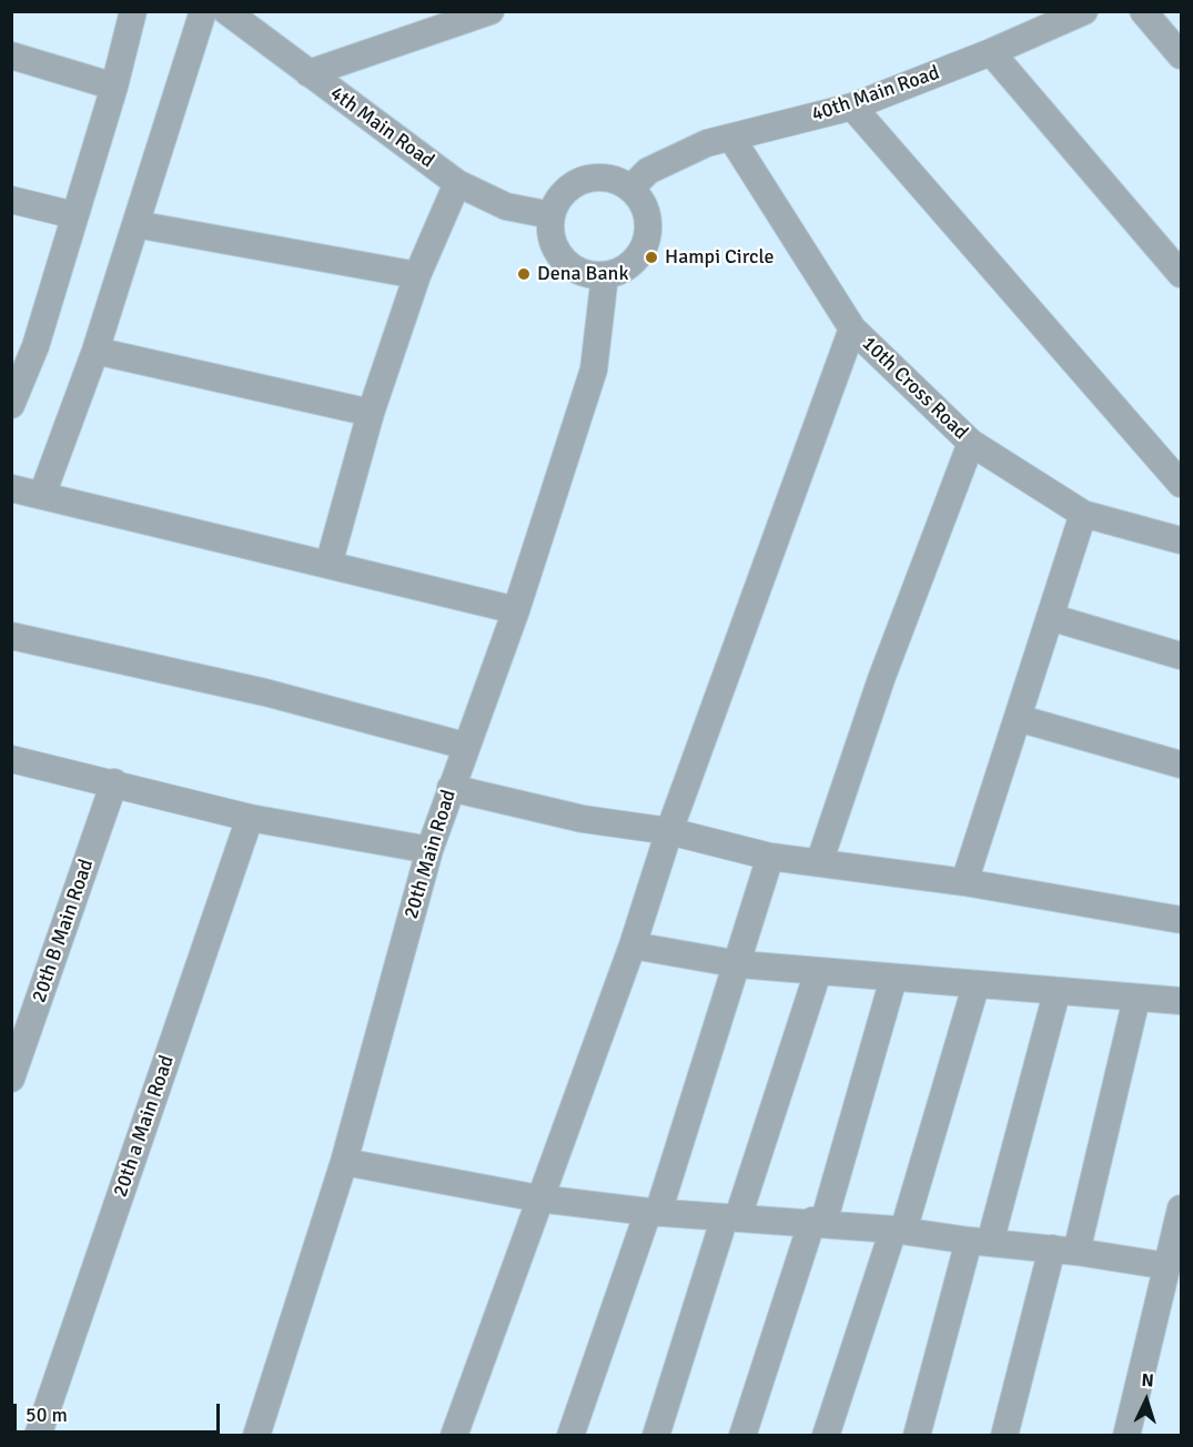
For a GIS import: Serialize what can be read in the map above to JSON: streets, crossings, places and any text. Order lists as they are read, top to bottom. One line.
{"streets":{"street":["40th Main Road","4th Main Road","10th Cross Road","20th Main Road","20th B Main Road","20th a Main Road"]},"crossings":[["40th Main Road","4th Main Road"],["40th Main Road","10th Cross Road"],["40th Main Road","20th Main Road"],["4th Main Road","20th Main Road"]],"places":["Hampi Circle","Dena Bank"],"scale_bar":"50 m","north":"top"}
